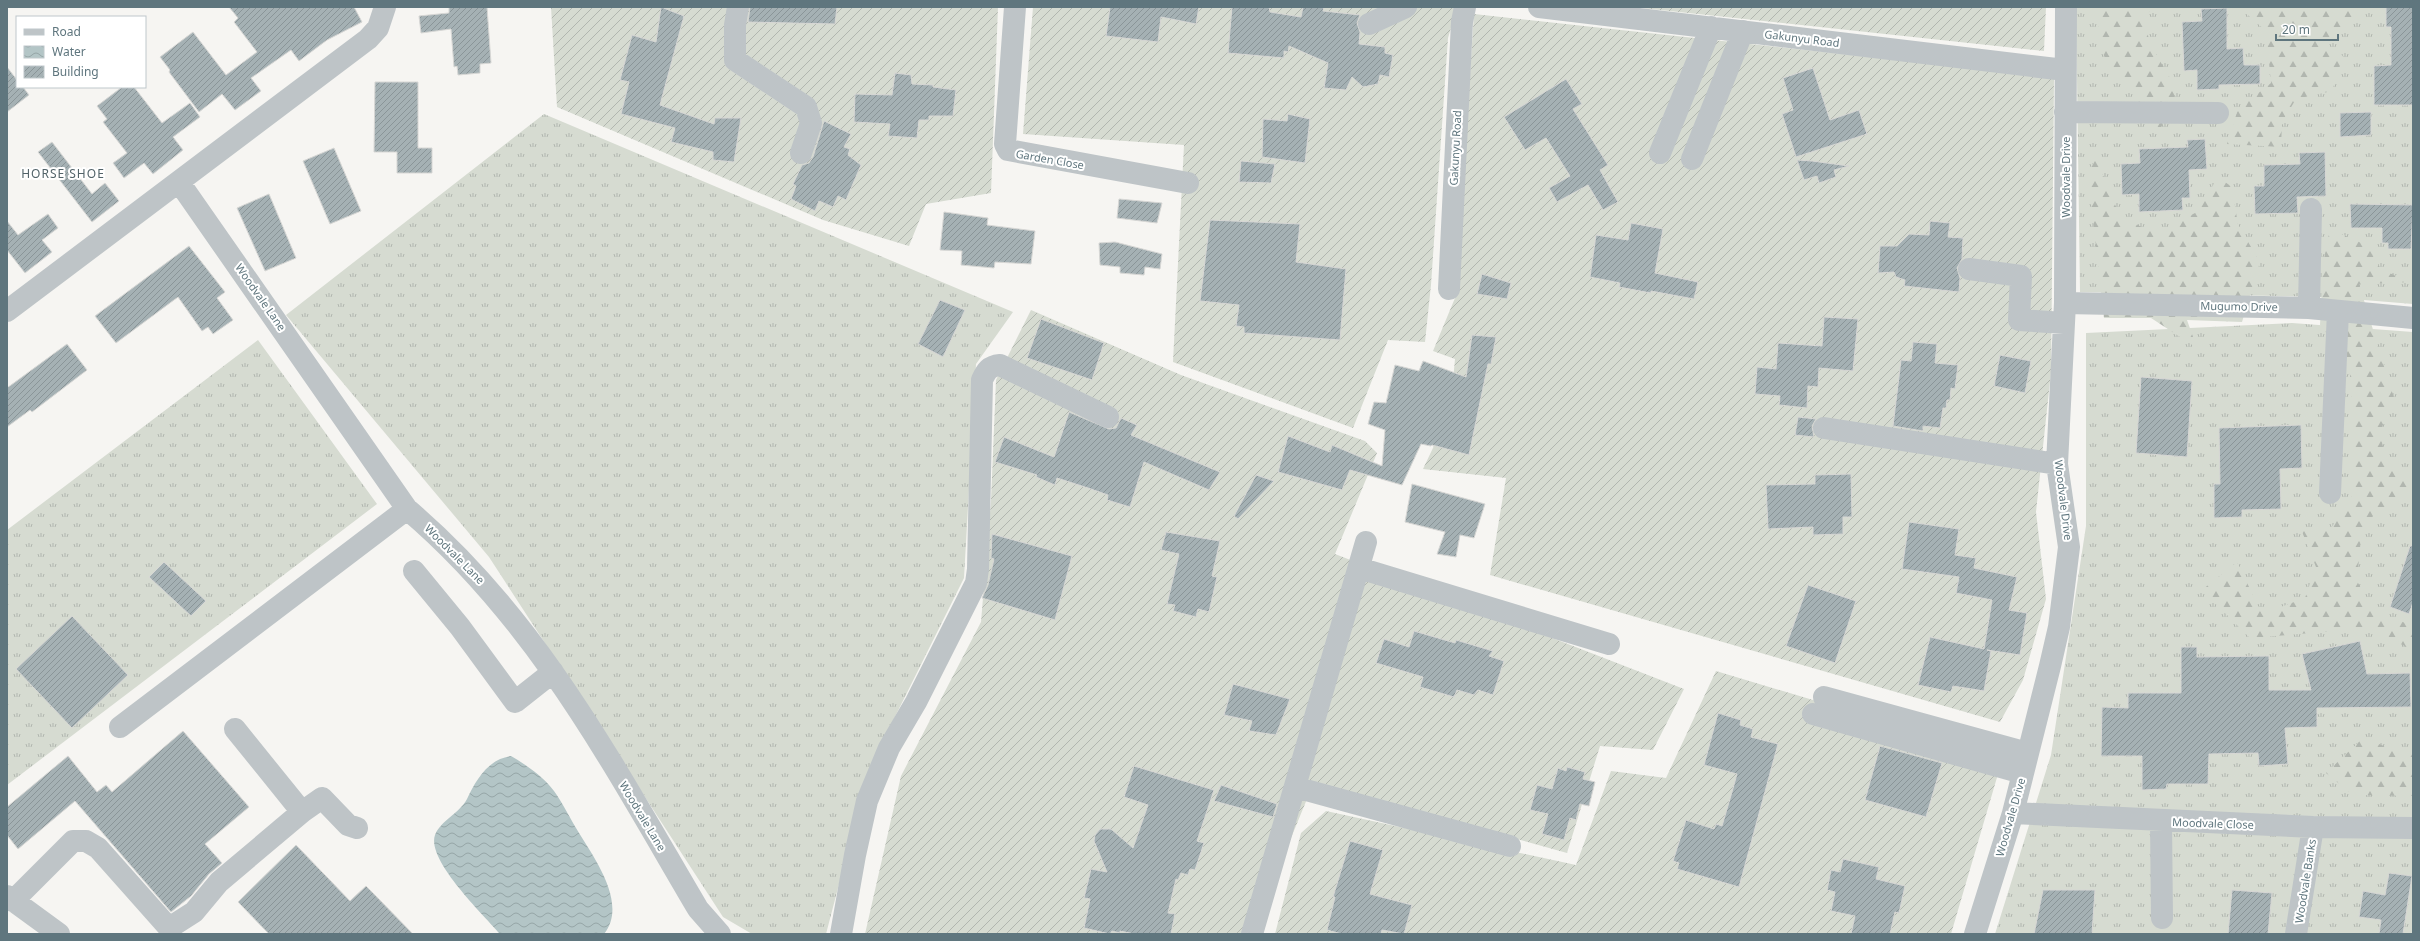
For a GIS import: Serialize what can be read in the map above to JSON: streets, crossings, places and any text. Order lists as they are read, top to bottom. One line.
{"streets":{"street":["Gakunyu Road","Garden Close","Woodvale Drive","Woodvale Lane","Mugumo Drive","Moodvale Close","Woodvale Banks"]},"crossings":[["Gakunyu Road","Woodvale Drive"],["Woodvale Drive","Mugumo Drive"],["Woodvale Drive","Moodvale Close"],["Moodvale Close","Woodvale Banks"]],"districts":["HORSE SHOE"],"legend":["Road","Water","Building"],"scale_bar":"20 m"}
